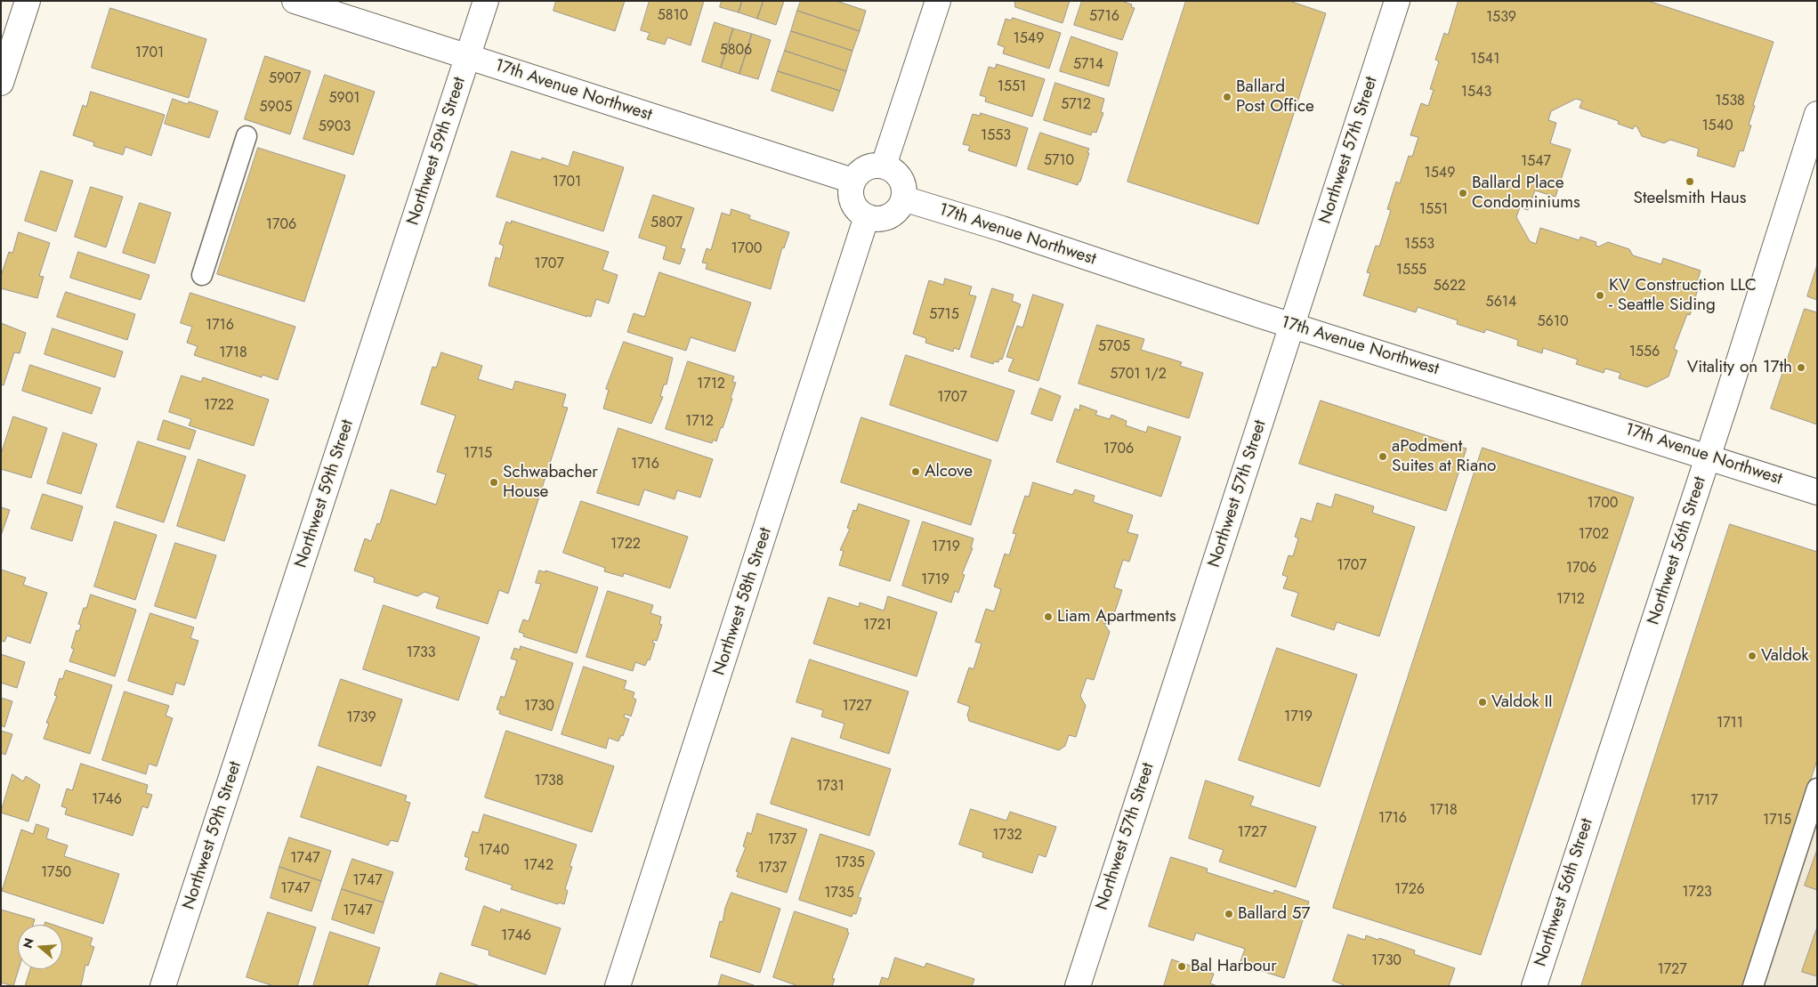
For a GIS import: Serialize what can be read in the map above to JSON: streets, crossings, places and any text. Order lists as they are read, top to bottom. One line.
{"streets":{"street":["17th Avenue Northwest","Northwest 57th Street","Northwest 59th Street","Northwest 56th Street","Northwest 58th Street"]},"crossings":[["17th Avenue Northwest","Northwest 57th Street"],["17th Avenue Northwest","Northwest 59th Street"],["17th Avenue Northwest","Northwest 56th Street"],["17th Avenue Northwest","Northwest 58th Street"]],"places":["Ballard Post Office","Steelsmith Haus","Ballard Place Condominiums","KV Construction LLC - Seattle Siding","Vitality on 17th","aPodment Suites at Riano","Alcove","Schwabacher House","Liam Apartments","Valdok","Valdok II","Ballard 57","Bal Harbour"],"house_numbers":["5810","5716","1539","1549","5806","1701","1541","5714","5907","1551","1543","5901","1538","5712","5905","1540","5903","1553","5710","1547","1549","1701","1551","5807","1706","1553","1700","1707","1555","5622","5614","5715","5610","1716","5705","1556","1718","5701 1/2","1712","1707","1722","1712","1706","1715","1716","1700","1702","1722","1719","1707","1706","1719","1712","1721","1733","1730","1727","1719","1739","1711","1738","1731","1746","1717","1718","1716","1715","1727","1732","1737","1740","1747","1735","1742","1737","1750","1747","1747","1726","1723","1735","1747","1746","1730","1727"],"north":"left"}
